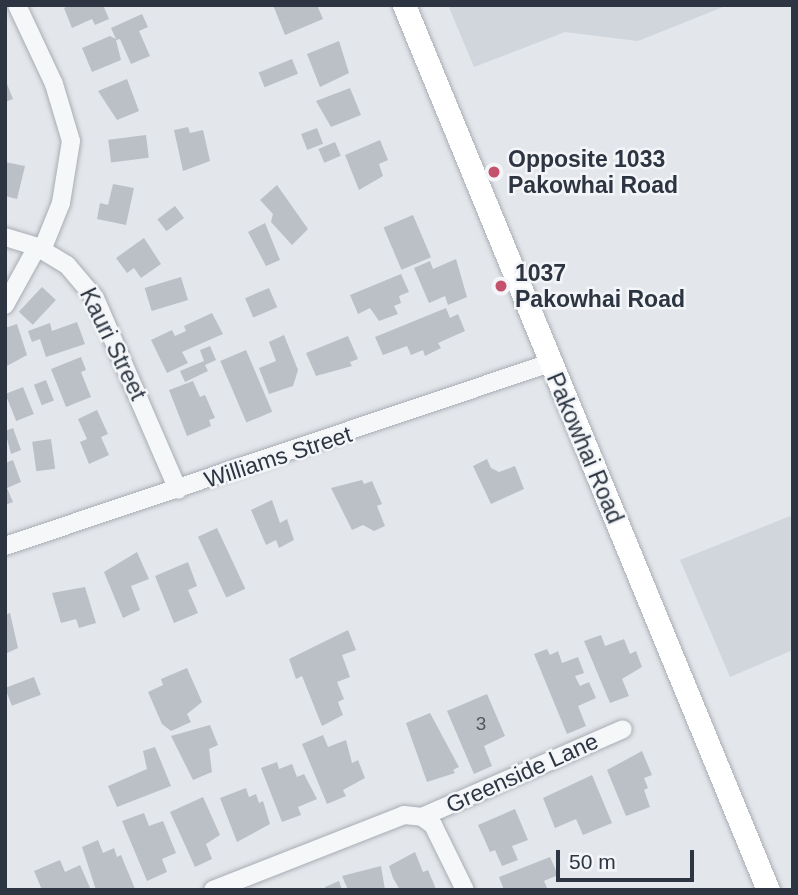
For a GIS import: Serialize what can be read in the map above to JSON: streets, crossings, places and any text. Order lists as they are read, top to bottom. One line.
{"streets":{"main road":["Pakowhai Road"],"street":["Kauri Street","Williams Street","Greenside Lane"]},"crossings":[["Kauri Street","Williams Street"],["Pakowhai Road","Williams Street"]],"places":["Opposite 1033 Pakowhai Road","1037 Pakowhai Road"],"house_numbers":["3"],"scale_bar":"50 m"}
